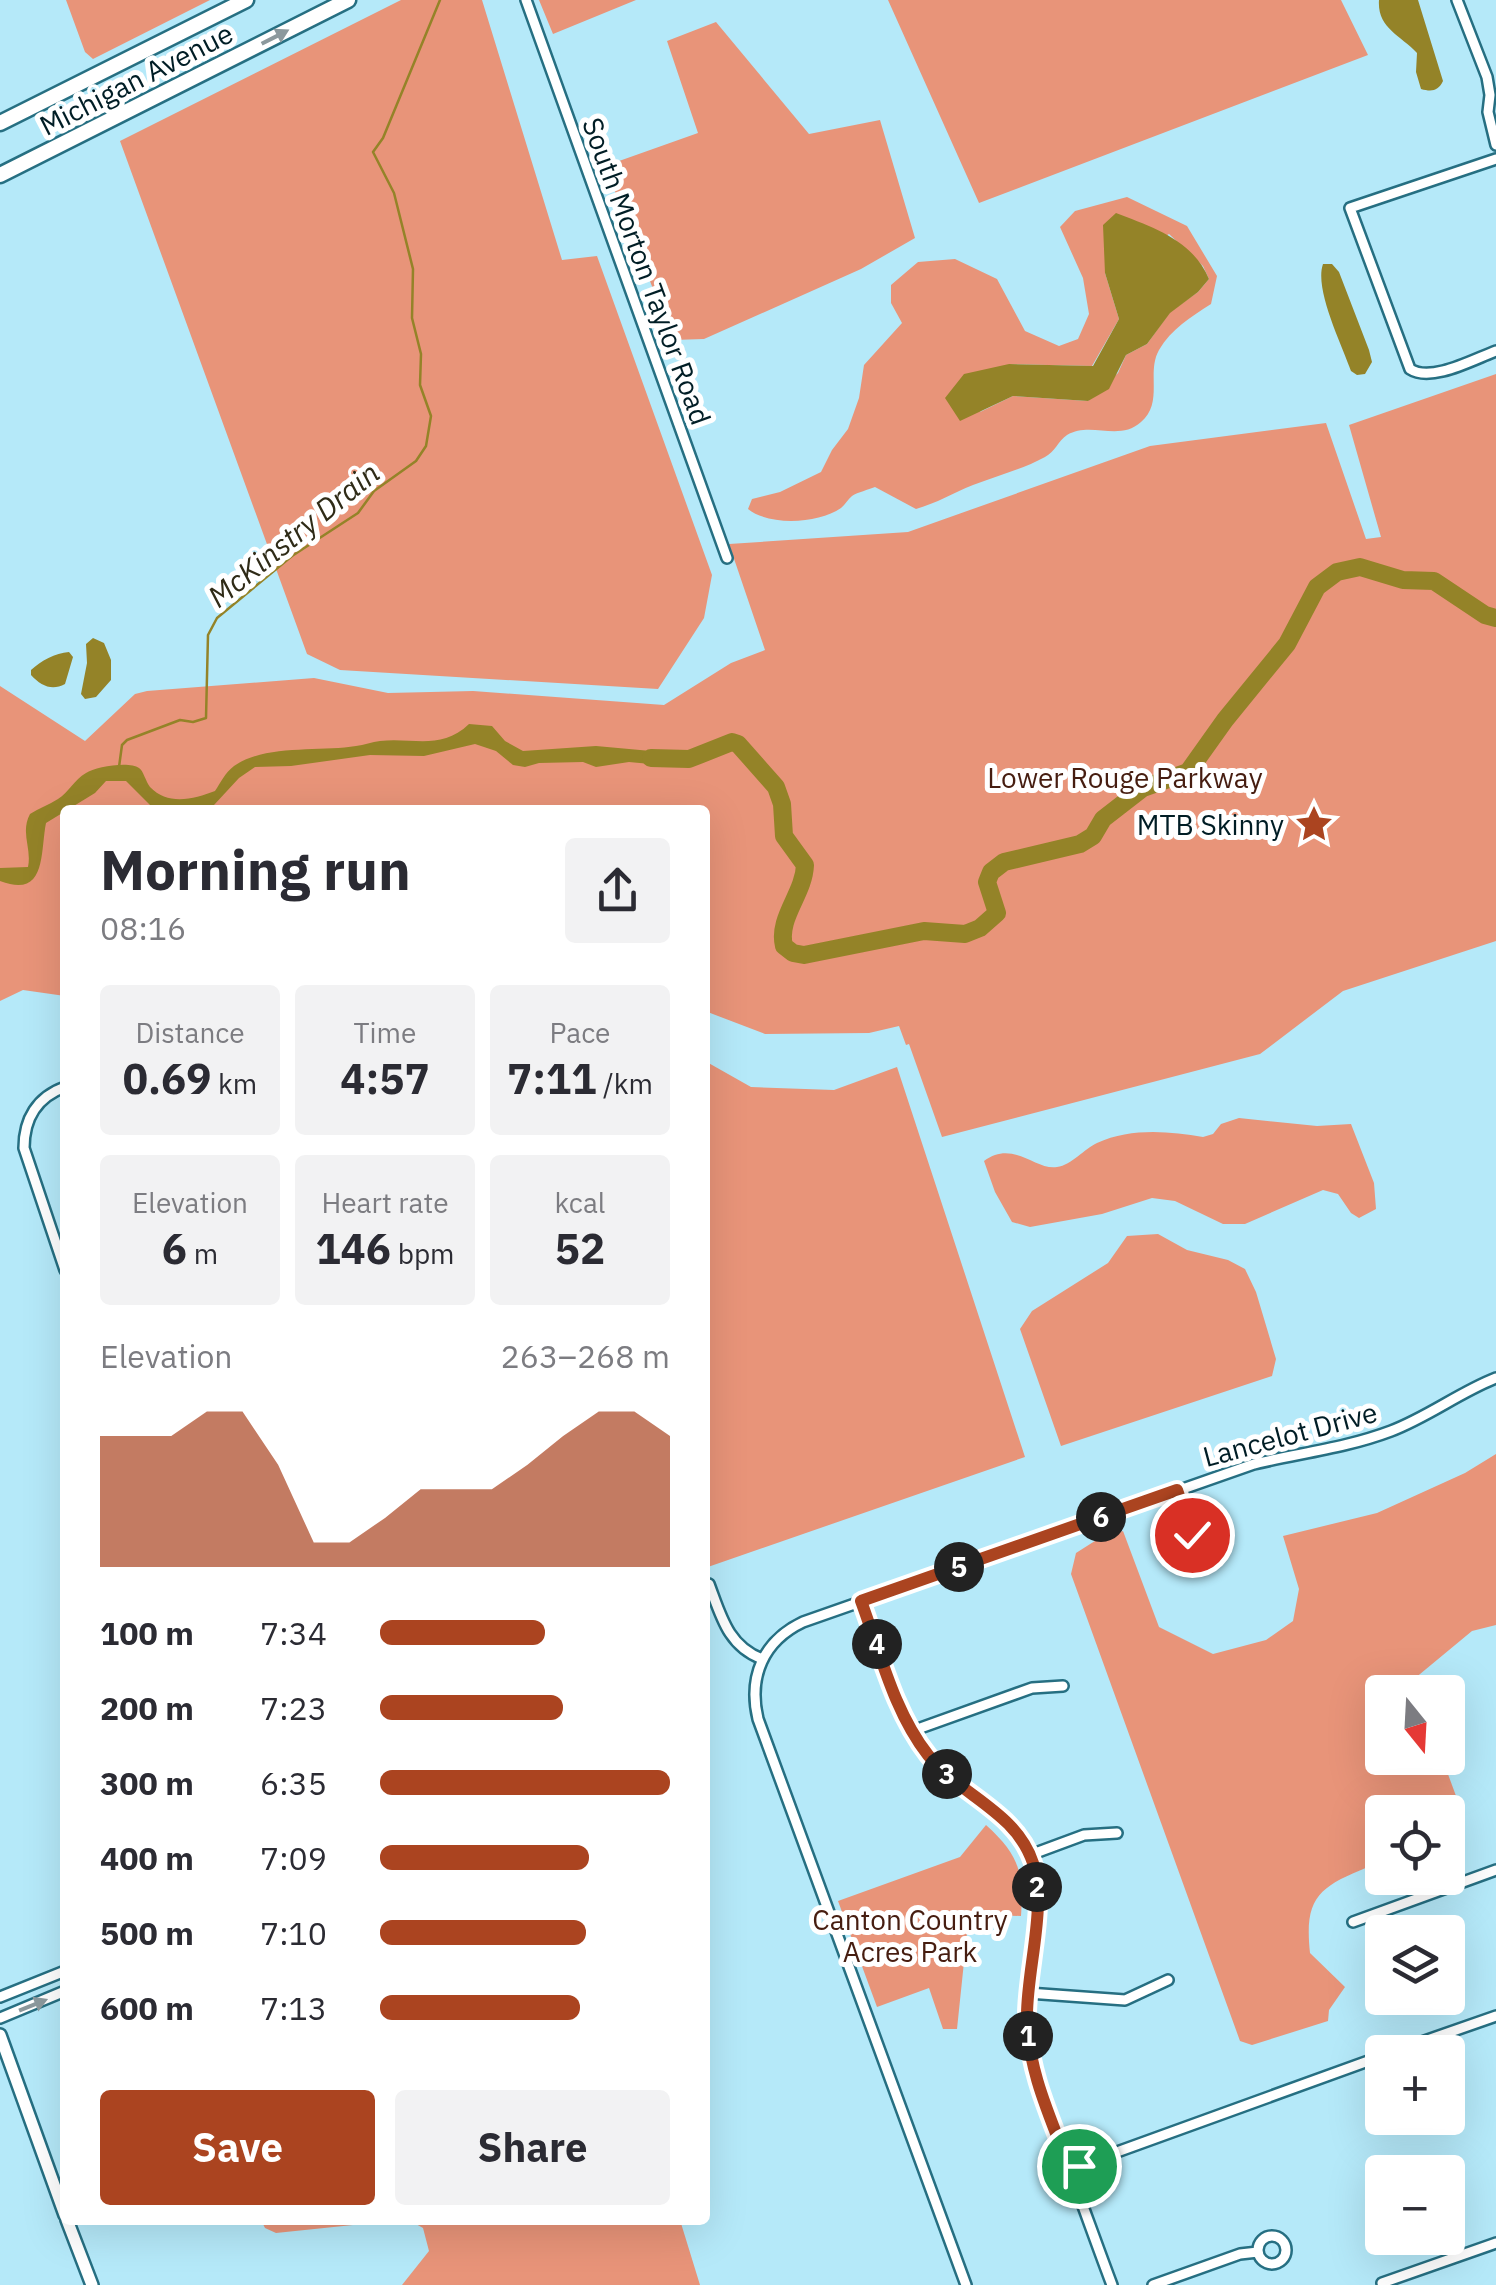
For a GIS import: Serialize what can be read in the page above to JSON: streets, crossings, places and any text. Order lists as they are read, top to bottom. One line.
{"streets":{"main road":["Michigan Avenue"],"street":["South Morton Taylor Road","Lancelot Drive"]},"water":["McKinstry Drain"],"parks":["Lower Rouge Parkway","Canton Country Acres Park"],"places":{"place":["MTB Skinny"]},"north":"bottom","page":{"heading":["Morning run","08:16"],"stats":[["Distance","0.69 km"],["Time","4:57"],["Pace","7:11 /km"],["Elevation","6 m"],["Heart rate","146 bpm"],["kcal","52"]],"chart":["Elevation","263–268 m"],"pins":["6","5","4","3","2","1"],"list":[{"name":"100 m","note":"7:34"},{"name":"200 m","note":"7:23"},{"name":"300 m","note":"6:35"},{"name":"400 m","note":"7:09"},{"name":"500 m","note":"7:10"},{"name":"600 m","note":"7:13"}],"map_buttons":["+","−"],"buttons":["Save","Share"]}}
